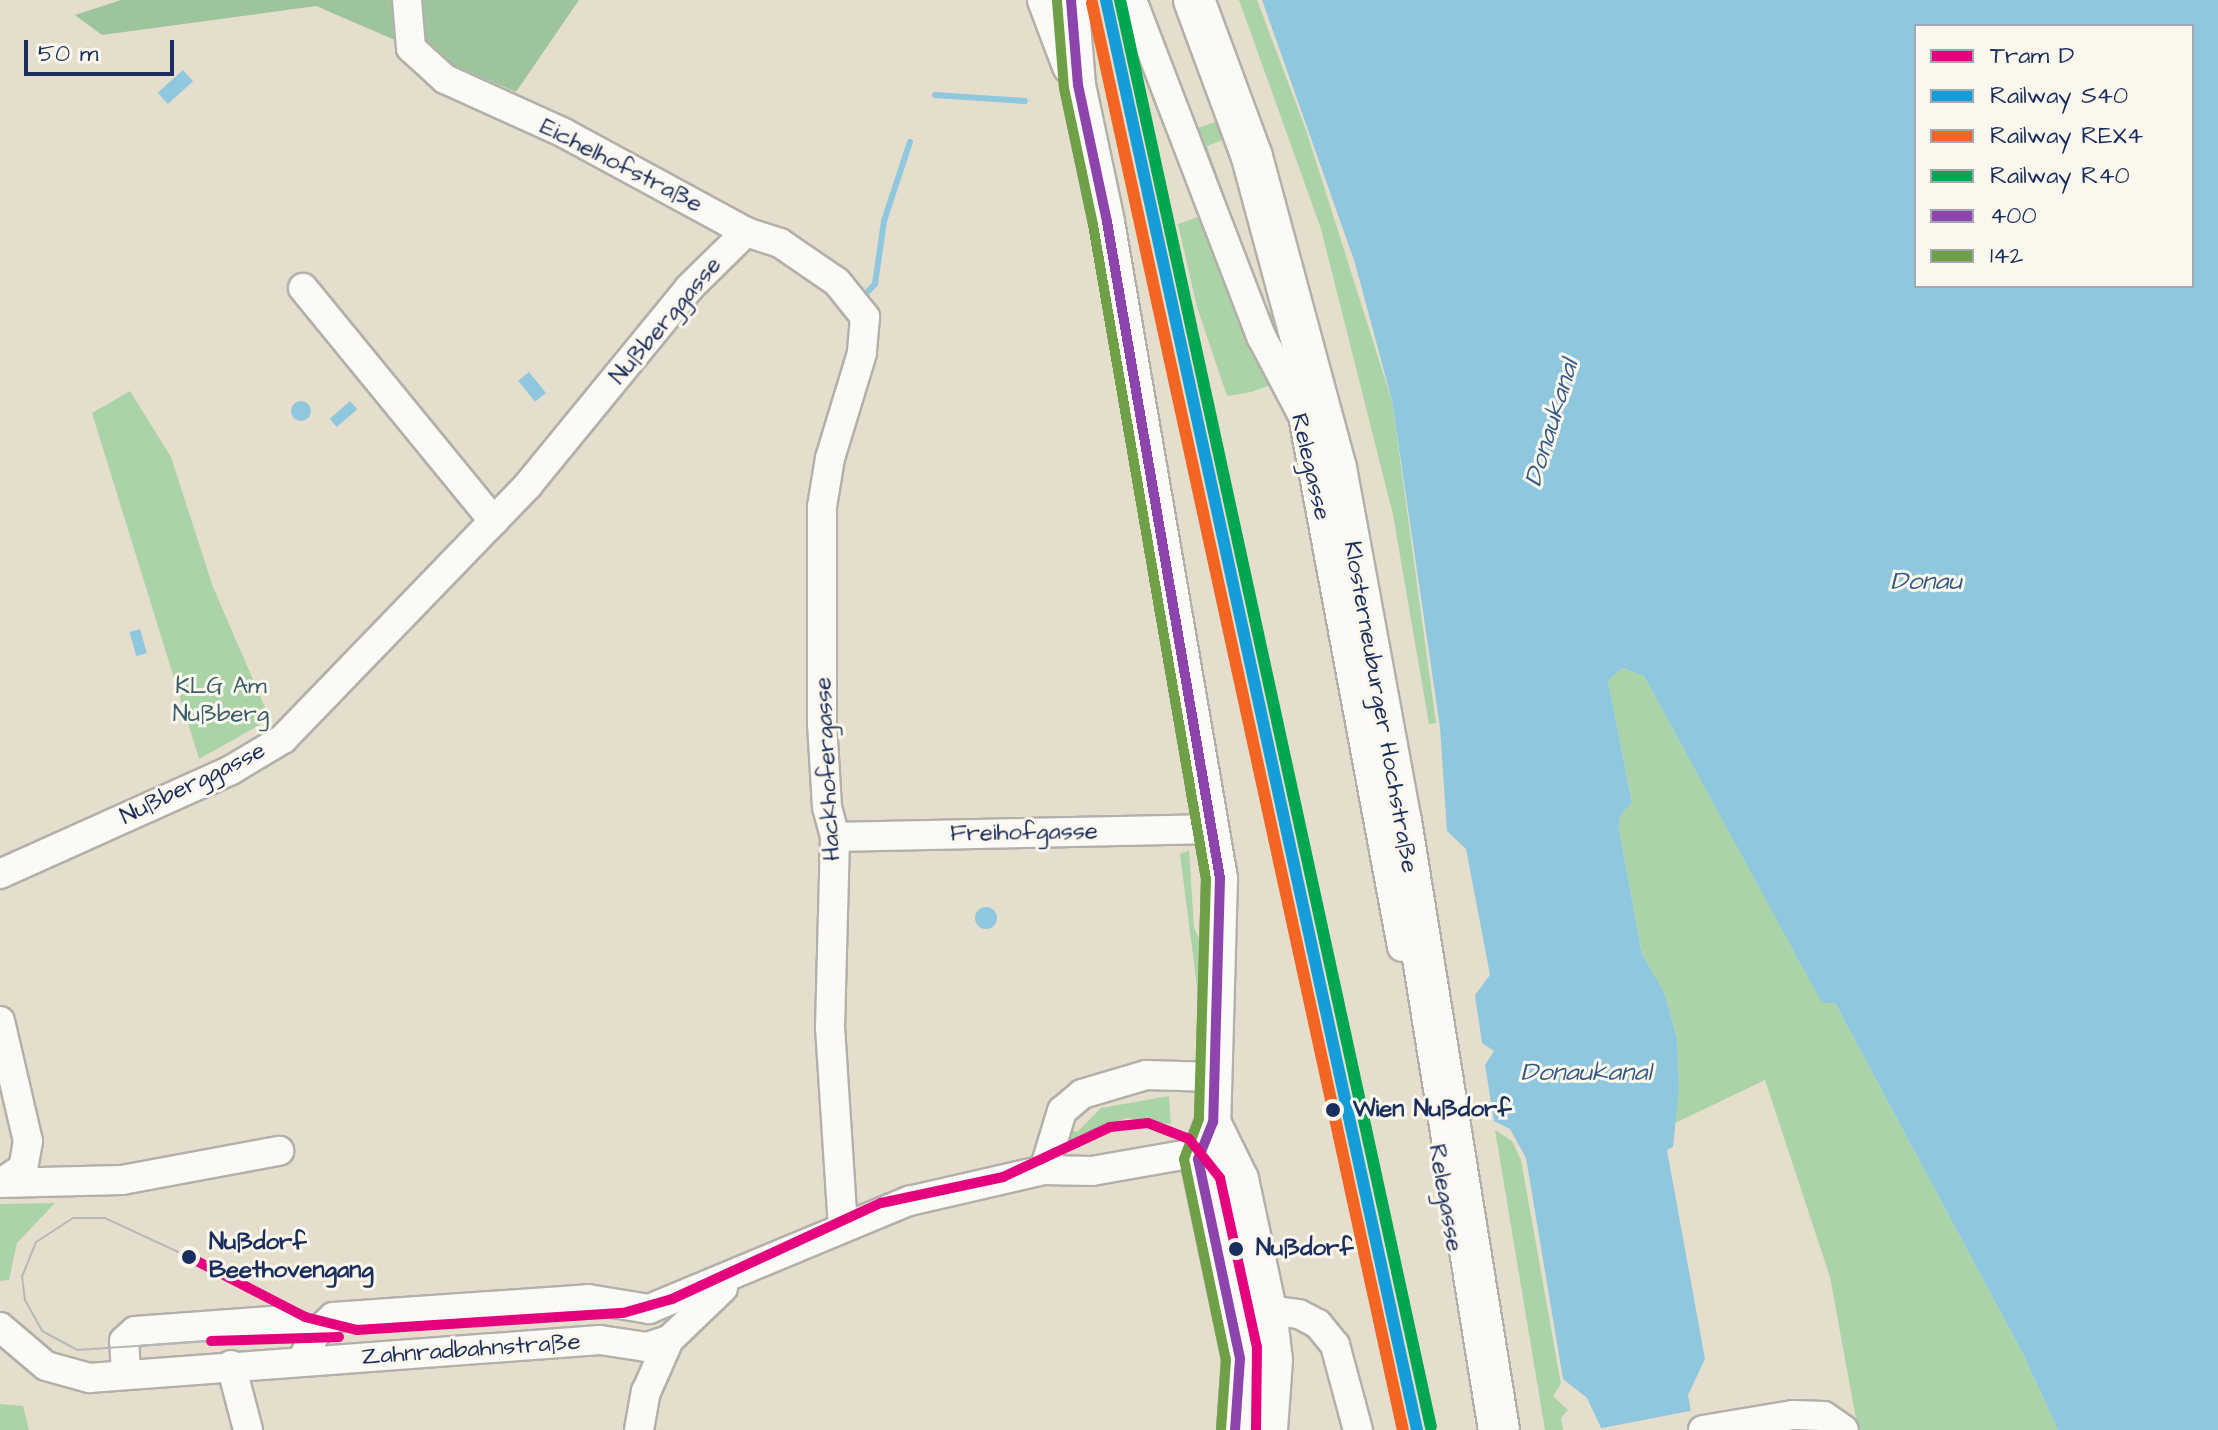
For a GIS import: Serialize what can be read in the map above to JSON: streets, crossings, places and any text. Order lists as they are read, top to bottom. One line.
{"streets":{"highway":["Klosterneuburger Hochstraße"],"street":["Eichelhofstraße","Nußberggasse","Relegasse","Hackhofergasse","Freihofgasse","Zahnradbahnstraße"]},"crossings":[["Eichelhofstraße","Nußberggasse"],["Eichelhofstraße","Hackhofergasse"],["Hackhofergasse","Freihofgasse"]],"water":["Donaukanal","Donau"],"parks":["KLG Am Nußberg"],"places":["Wien Nußdorf","Nußdorf","Nußdorf Beethovengang"],"lines":["rail line S40","rail line R40","transit line 400","transit line 142","rail line REX4","tram line D"],"legend":["Tram D","Railway S40","Railway REX4","Railway R40","400","142"],"scale_bar":"50 m"}
